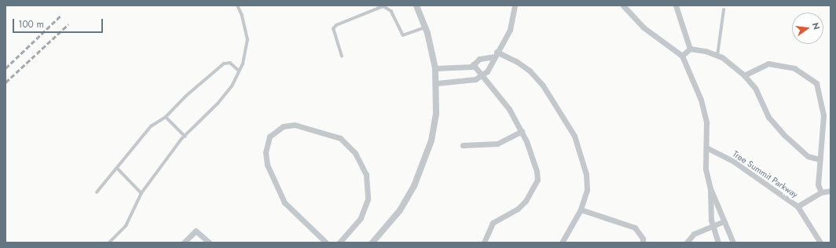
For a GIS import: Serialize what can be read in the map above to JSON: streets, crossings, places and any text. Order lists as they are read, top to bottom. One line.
{"streets":{"street":["Tree Summit Parkway"]},"scale_bar":"100 m","north":"right"}
